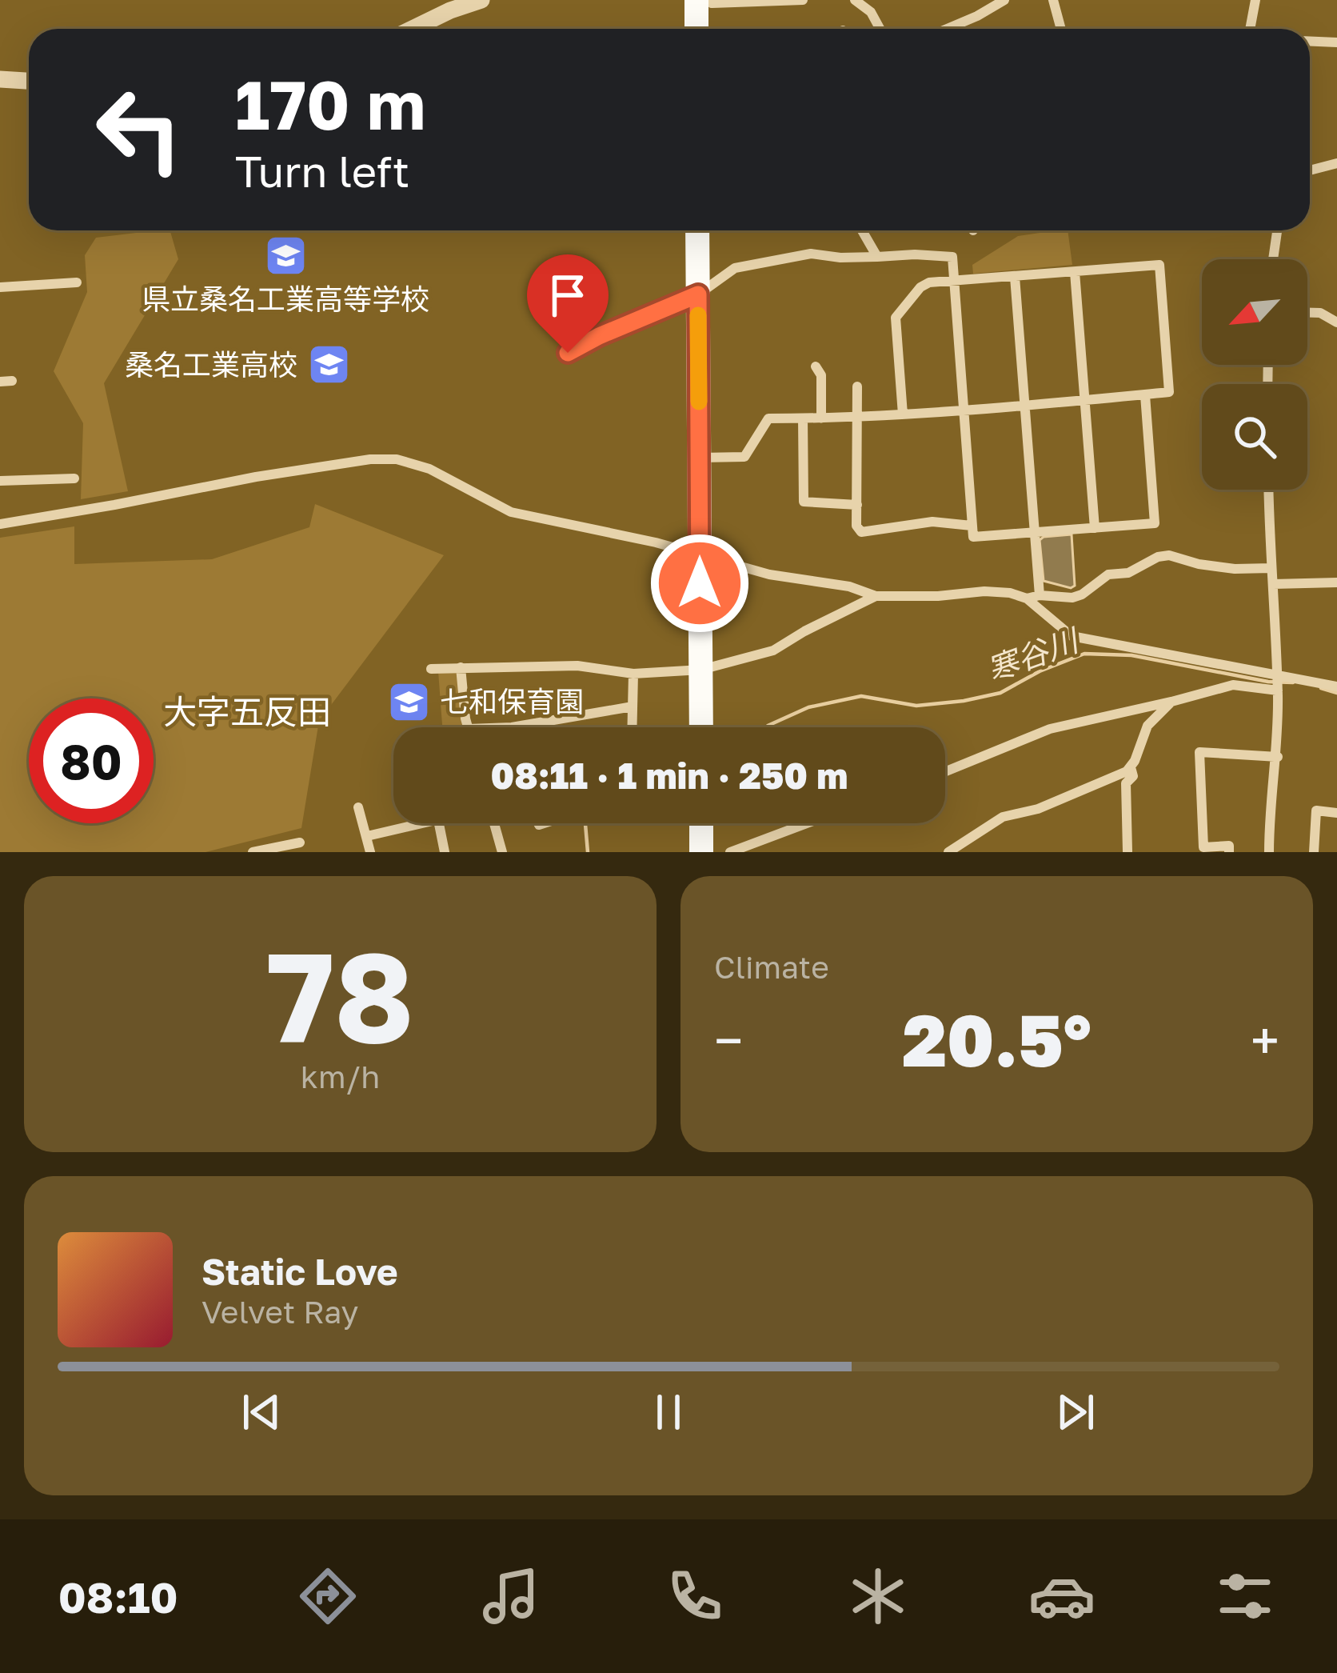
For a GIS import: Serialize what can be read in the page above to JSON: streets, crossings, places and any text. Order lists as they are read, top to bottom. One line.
{"districts":["大字五反田"],"water":["寒谷川"],"places":{"school or university":["県立桑名工業高等学校","桑名工業高校","七和保育園"]},"north":"bottom left","page":{"turn":["170 m","Turn left"],"limit":"80","trip":"08:11 · 1 min · 250 m","tile":[["78","km/h"],"Climate"],"heat":["−","20.5°","+"],"song":["Static Love","Velvet Ray"],"tabs":"08:10"}}
